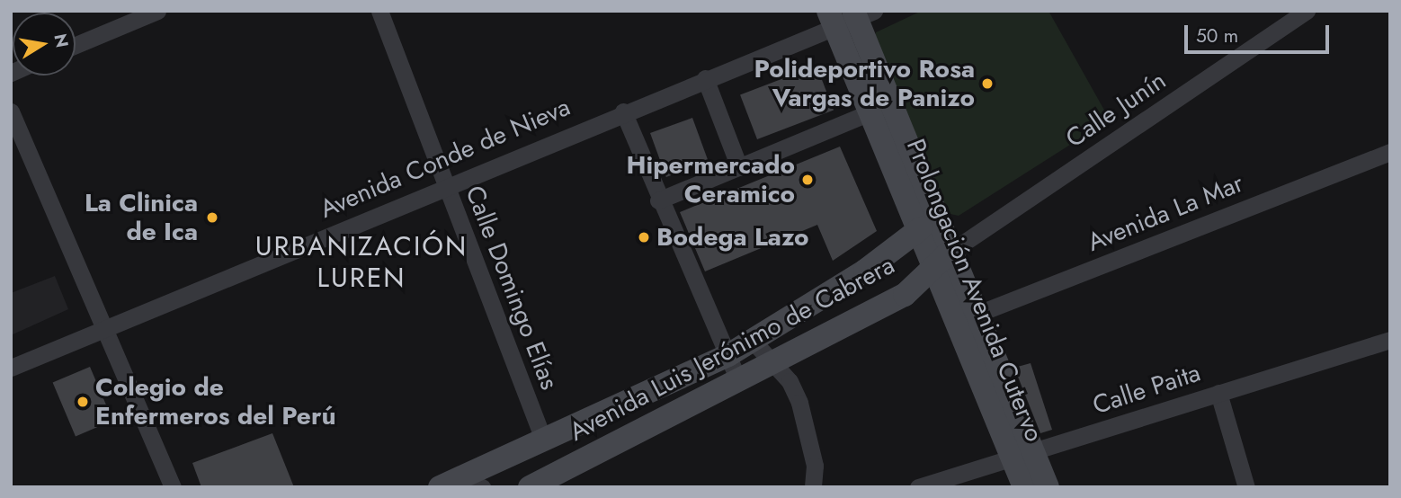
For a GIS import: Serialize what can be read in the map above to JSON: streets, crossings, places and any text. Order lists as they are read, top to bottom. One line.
{"streets":{"street":["Calle Junín","Avenida Conde de Nieva","Avenida La Mar","Calle Domingo Elías","Prolongación Avenida Cutervo","Avenida Luis Jerónimo de Cabrera","Calle Paita"]},"crossings":[["Calle Junín","Prolongación Avenida Cutervo"],["Calle Junín","Avenida Luis Jerónimo de Cabrera"],["Avenida Conde de Nieva","Calle Domingo Elías"],["Avenida Conde de Nieva","Prolongación Avenida Cutervo"],["Avenida La Mar","Prolongación Avenida Cutervo"],["Calle Domingo Elías","Avenida Luis Jerónimo de Cabrera"],["Prolongación Avenida Cutervo","Avenida Luis Jerónimo de Cabrera"],["Prolongación Avenida Cutervo","Calle Paita"]],"districts":["URBANIZACIÓN LUREN"],"places":["Polideportivo Rosa Vargas de Panizo","Hipermercado Ceramico","La Clinica de Ica","Bodega Lazo","Colegio de Enfermeros del Perú"],"scale_bar":"50 m","north":"right"}
